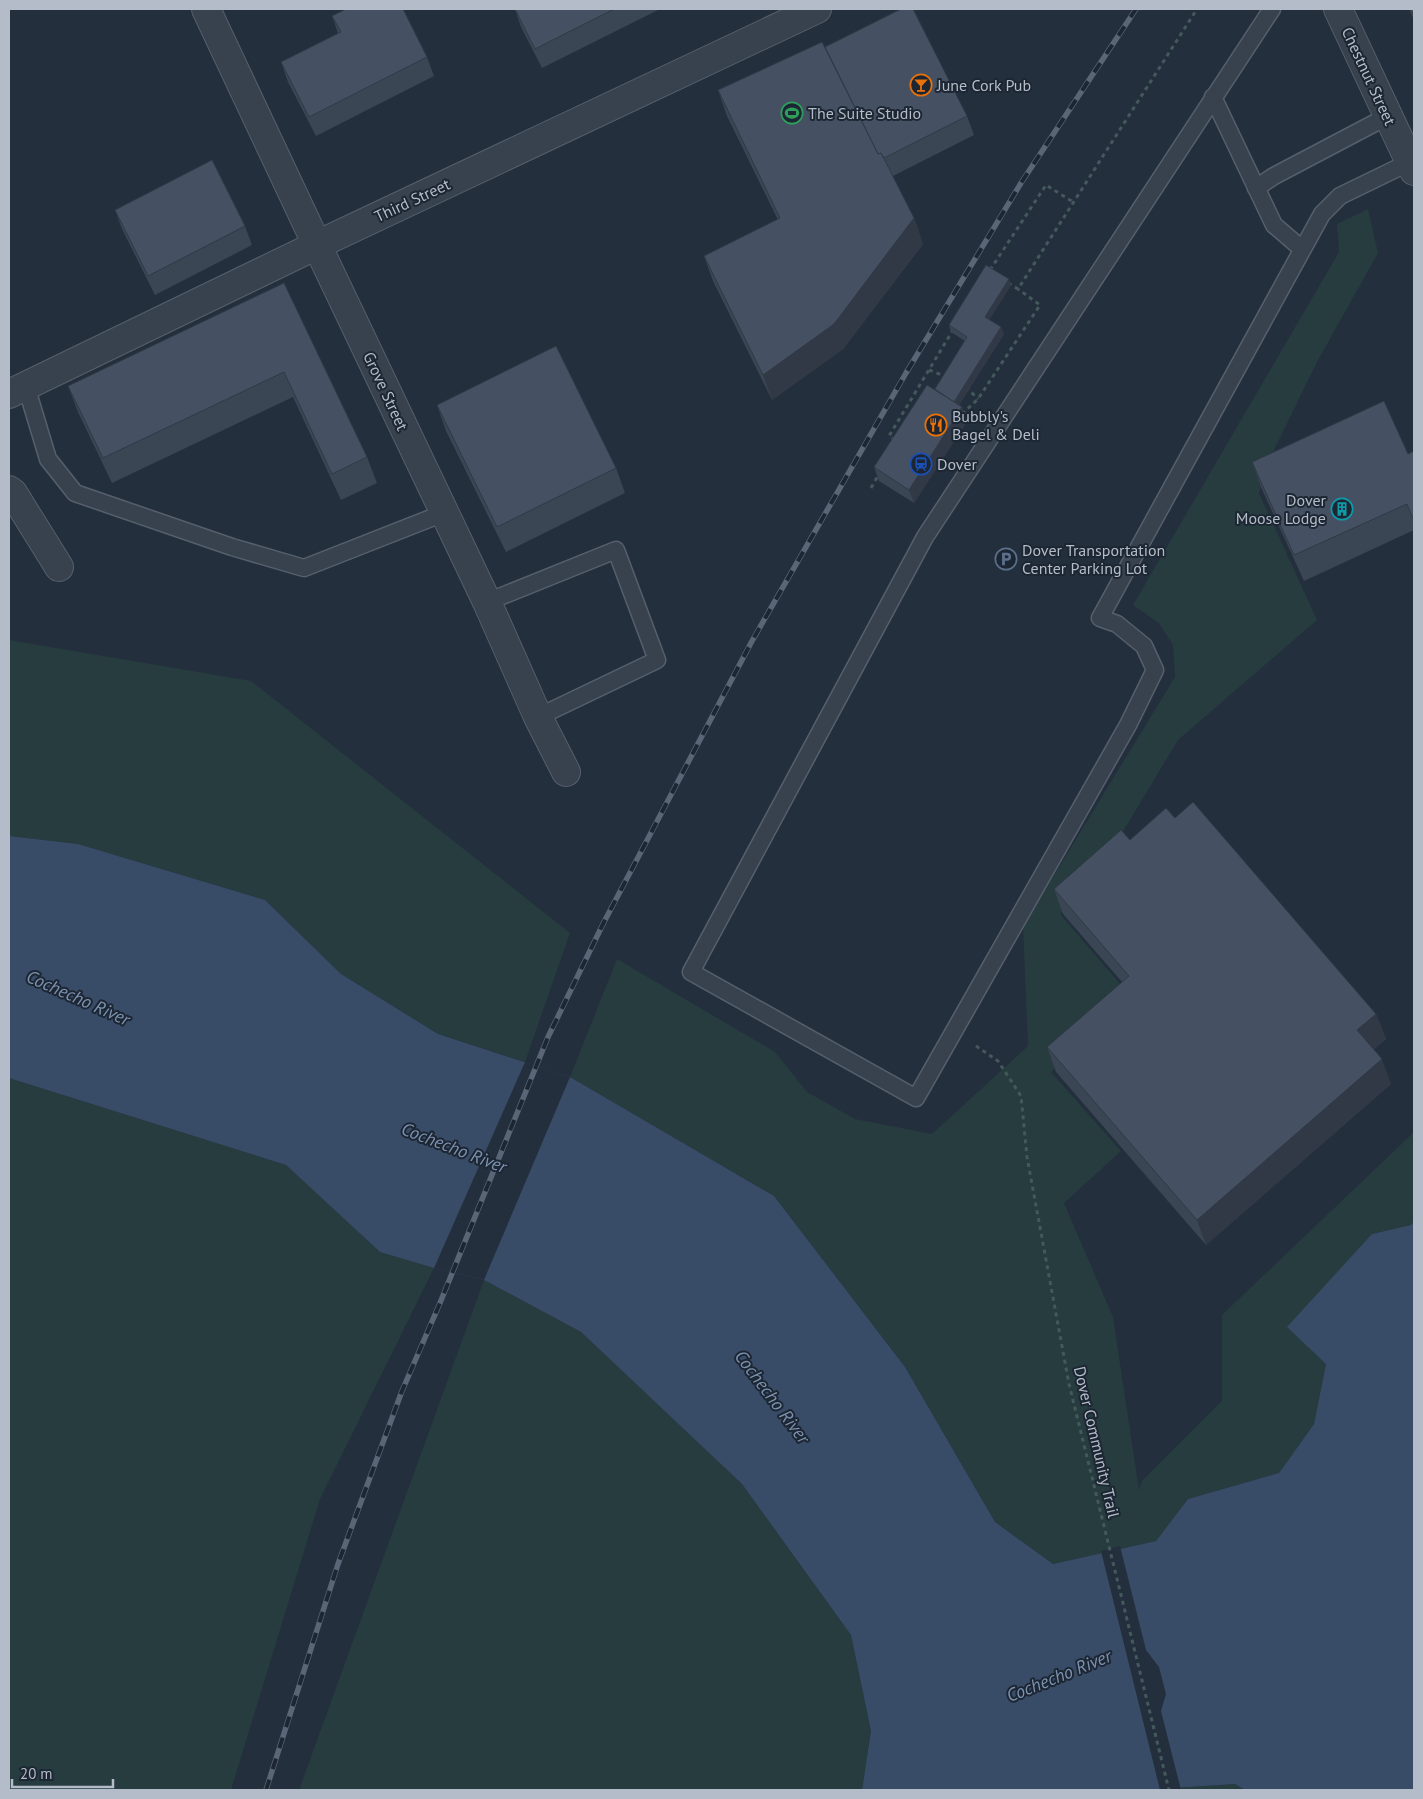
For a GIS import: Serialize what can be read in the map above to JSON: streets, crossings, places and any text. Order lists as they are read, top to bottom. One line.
{"streets":{"street":["Chestnut Street","Third Street","Grove Street"],"path":["Dover Community Trail"]},"crossings":[["Third Street","Grove Street"]],"water":["Cochecho River"],"places":{"bar":["June Cork Pub"],"sports":["The Suite Studio"],"restaurant":["Bubbly's Bagel & Deli"],"station":["Dover"],"building":["Dover Moose Lodge"],"parking":["Dover Transportation Center Parking Lot"]},"scale_bar":"20 m"}
